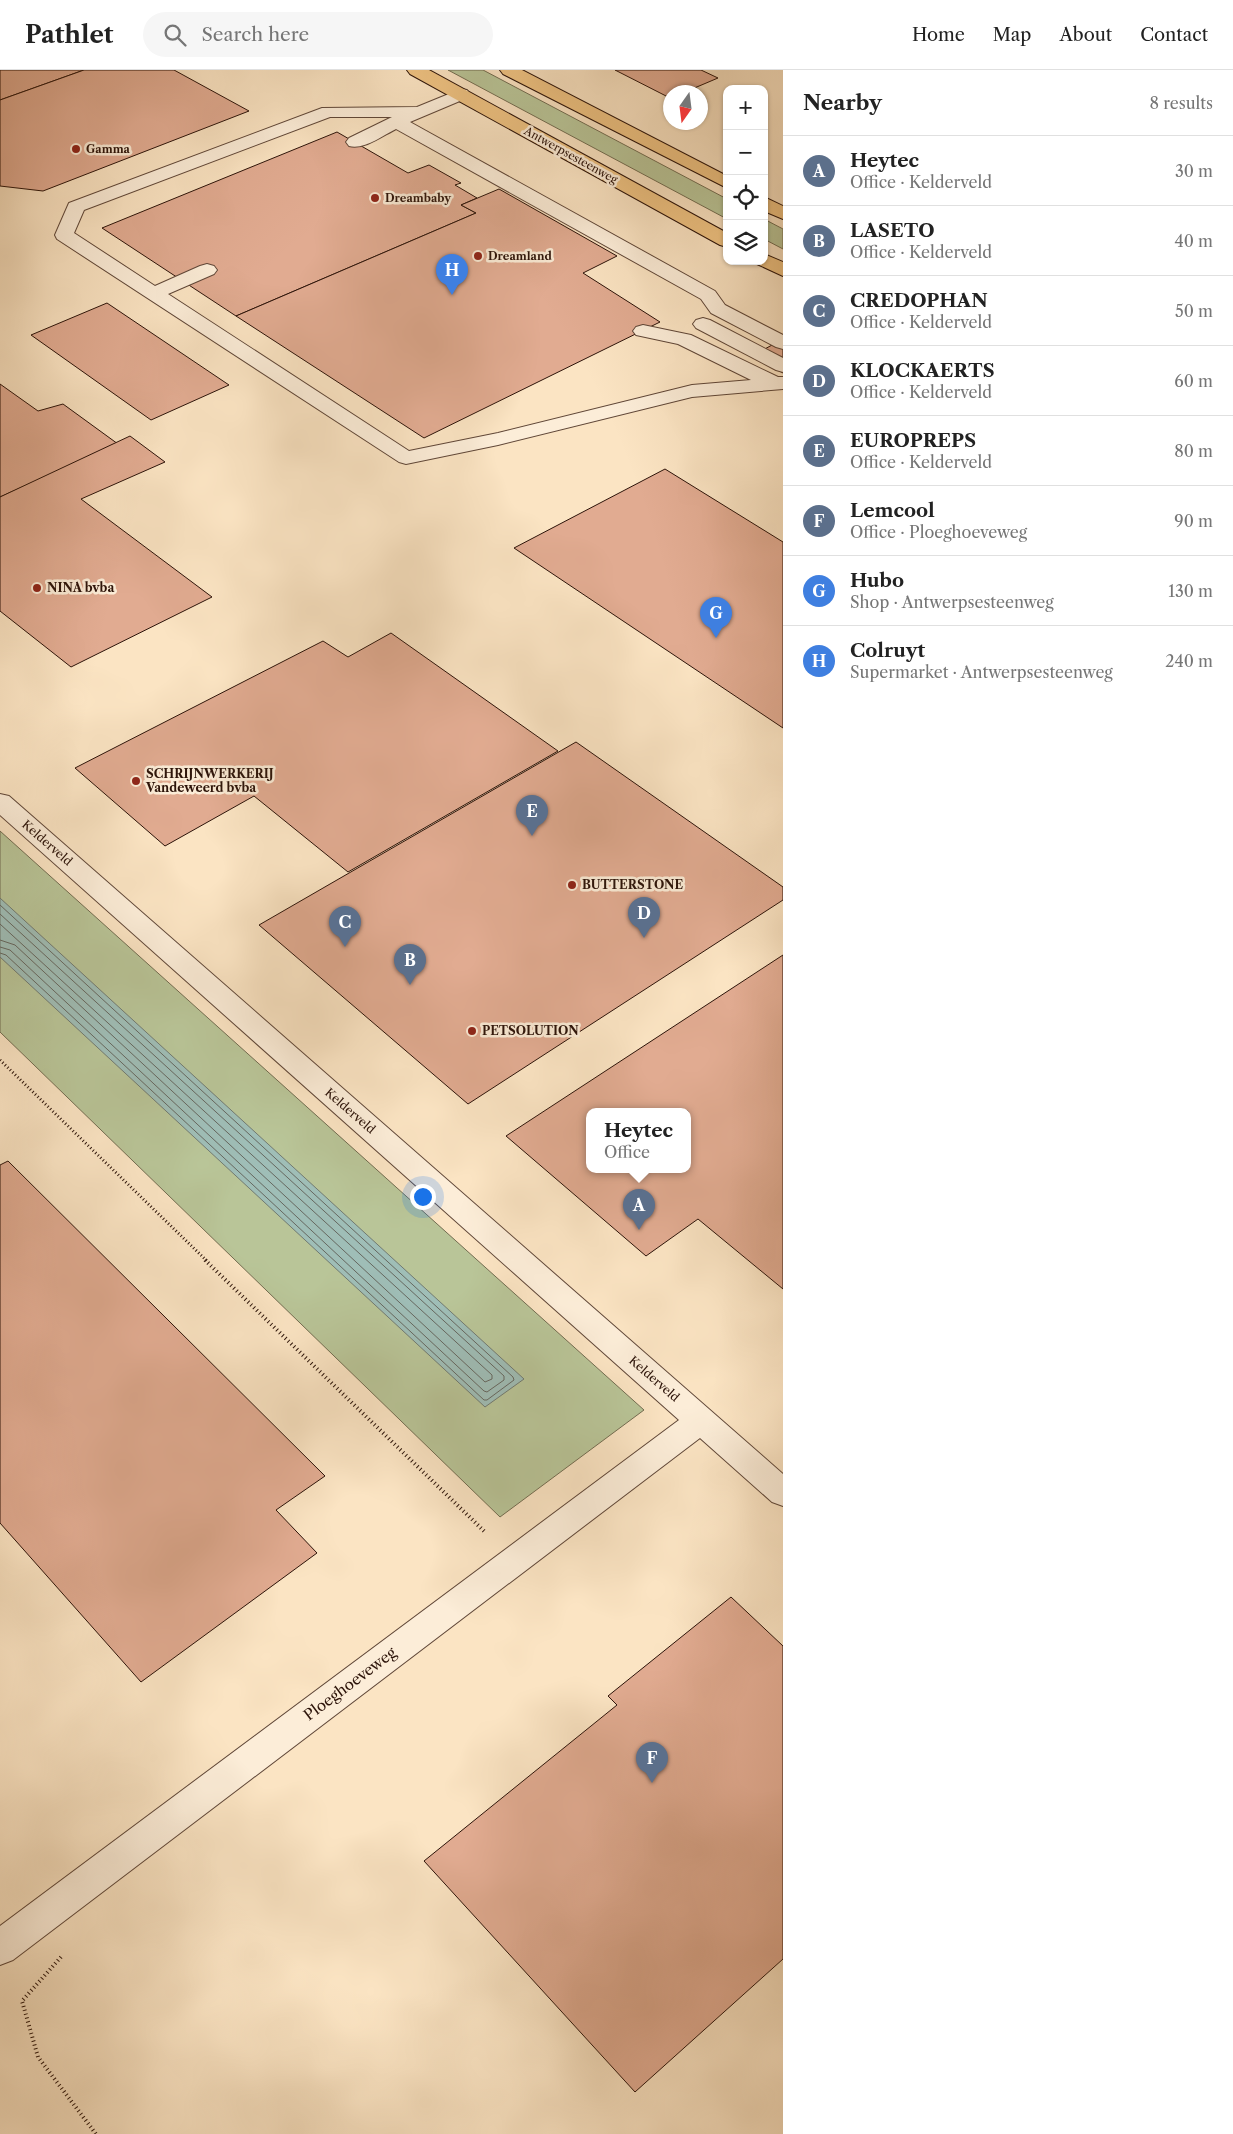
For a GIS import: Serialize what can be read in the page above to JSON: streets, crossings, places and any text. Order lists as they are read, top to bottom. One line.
{"streets":{"main road":["Antwerpsesteenweg"],"street":["Kelderveld","Ploeghoeveweg"]},"crossings":[["Kelderveld","Ploeghoeveweg"]],"places":["Gamma","Dreambaby","Dreamland","NINA bvba","SCHRIJNWERKERIJ Vandeweerd bvba","BUTTERSTONE","PETSOLUTION"],"north":"bottom","page":{"header":"Pathlet","search":"Search here","nav":["Home","Map","About","Contact"],"heading":["Nearby","8 results"],"map_buttons":["+","−"],"list":[{"mark":"A","name":"Heytec","note":"Office · Kelderveld","value":"30 m"},{"mark":"B","name":"LASETO","note":"Office · Kelderveld","value":"40 m"},{"mark":"C","name":"CREDOPHAN","note":"Office · Kelderveld","value":"50 m"},{"mark":"D","name":"KLOCKAERTS","note":"Office · Kelderveld","value":"60 m"},{"mark":"E","name":"EUROPREPS","note":"Office · Kelderveld","value":"80 m"},{"mark":"F","name":"Lemcool","note":"Office · Ploeghoeveweg","value":"90 m"},{"mark":"G","name":"Hubo","note":"Shop · Antwerpsesteenweg","value":"130 m"},{"mark":"H","name":"Colruyt","note":"Supermarket · Antwerpsesteenweg","value":"240 m"}],"pins":["H","G","E","D","C","B","A","F"],"popup":["Heytec","Office"]}}
